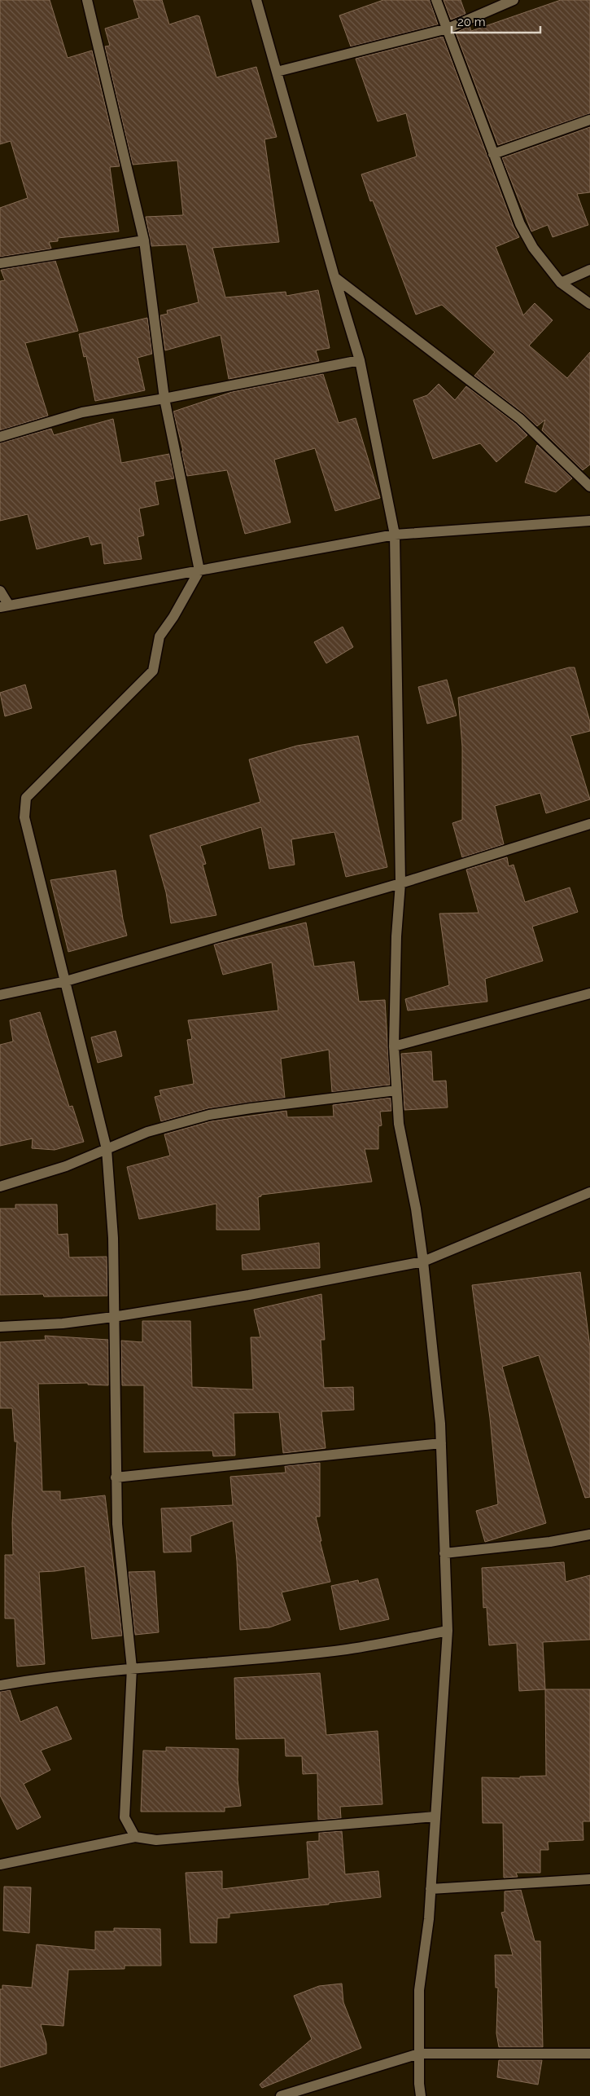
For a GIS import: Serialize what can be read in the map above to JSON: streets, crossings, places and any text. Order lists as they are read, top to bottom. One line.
{"scale_bar":"20 m"}
